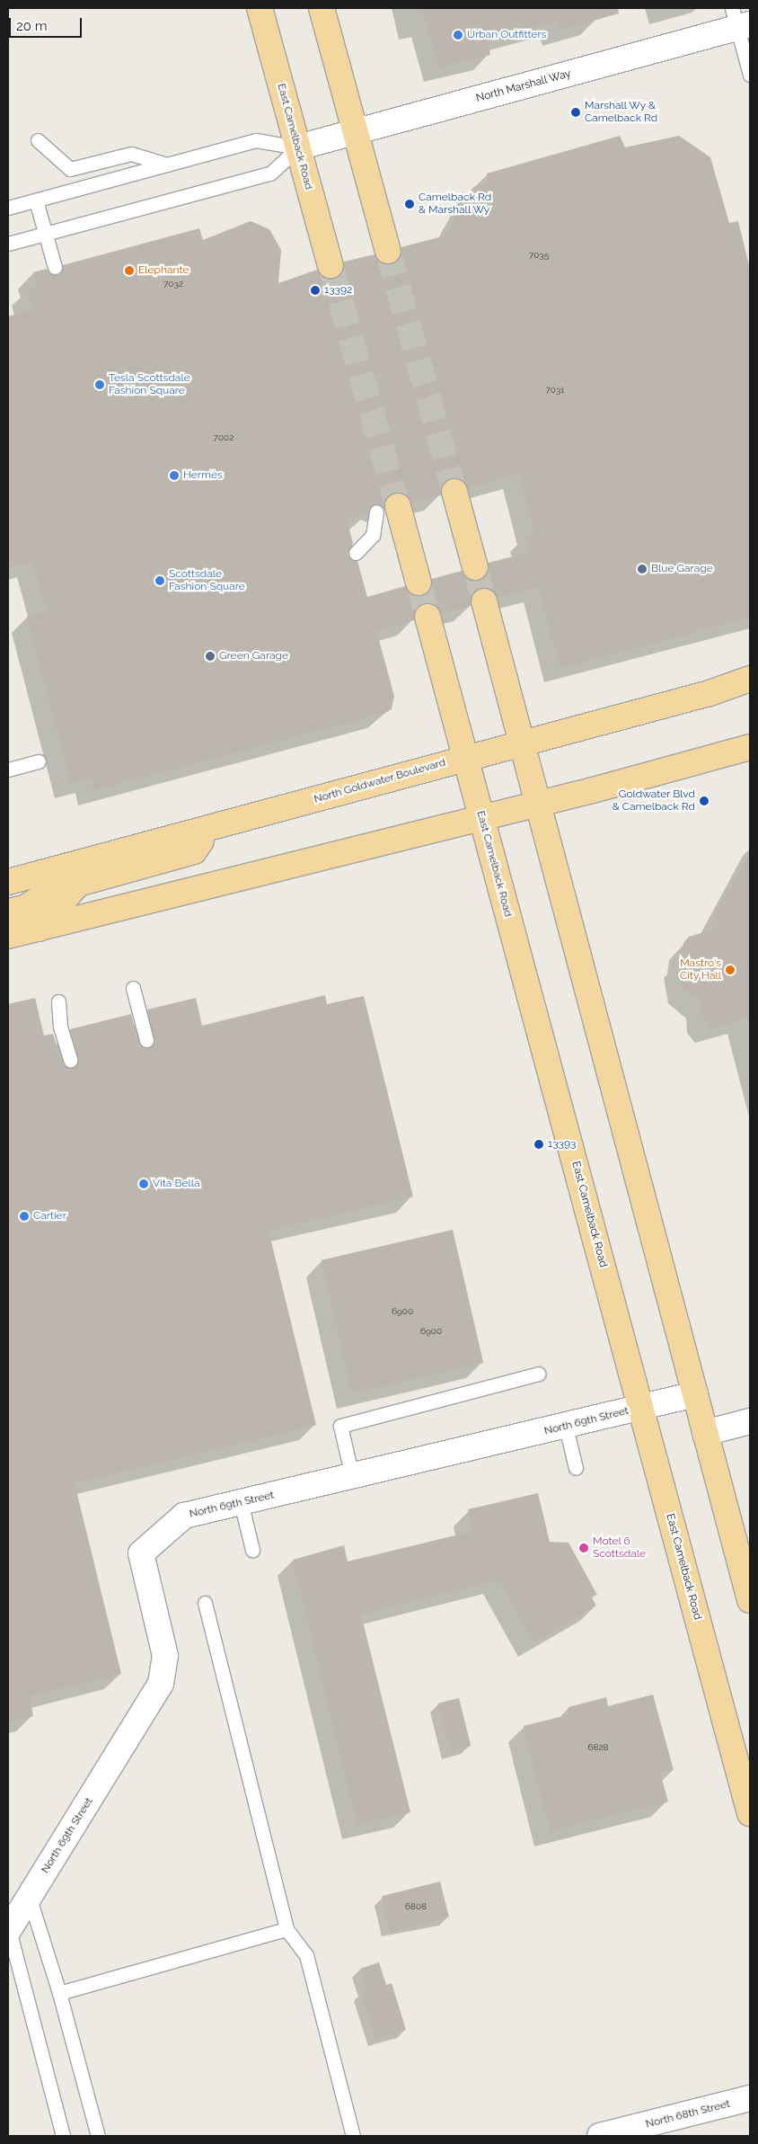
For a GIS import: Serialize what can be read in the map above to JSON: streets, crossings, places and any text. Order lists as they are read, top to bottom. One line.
{"streets":{"main road":["East Camelback Road","North Goldwater Boulevard"],"street":["North Marshall Way","North 69th Street","North 68th Street"]},"crossings":[["North Marshall Way","East Camelback Road"],["East Camelback Road","North Goldwater Boulevard"],["East Camelback Road","North 69th Street"]],"places":["Urban Outfitters","Marshall Wy & Camelback Rd","Camelback Rd & Marshall Wy","Elephante","13392","Tesla Scottsdale Fashion Square","Hermès","Blue Garage","Scottsdale Fashion Square","Green Garage","Goldwater Blvd & Camelback Rd","Mastro's City Hall","13393","Vita Bella","Cartier","Motel 6 Scottsdale"],"house_numbers":["7035","7032","7031","7002","6900","6900","6828","6808"],"scale_bar":"20 m"}
